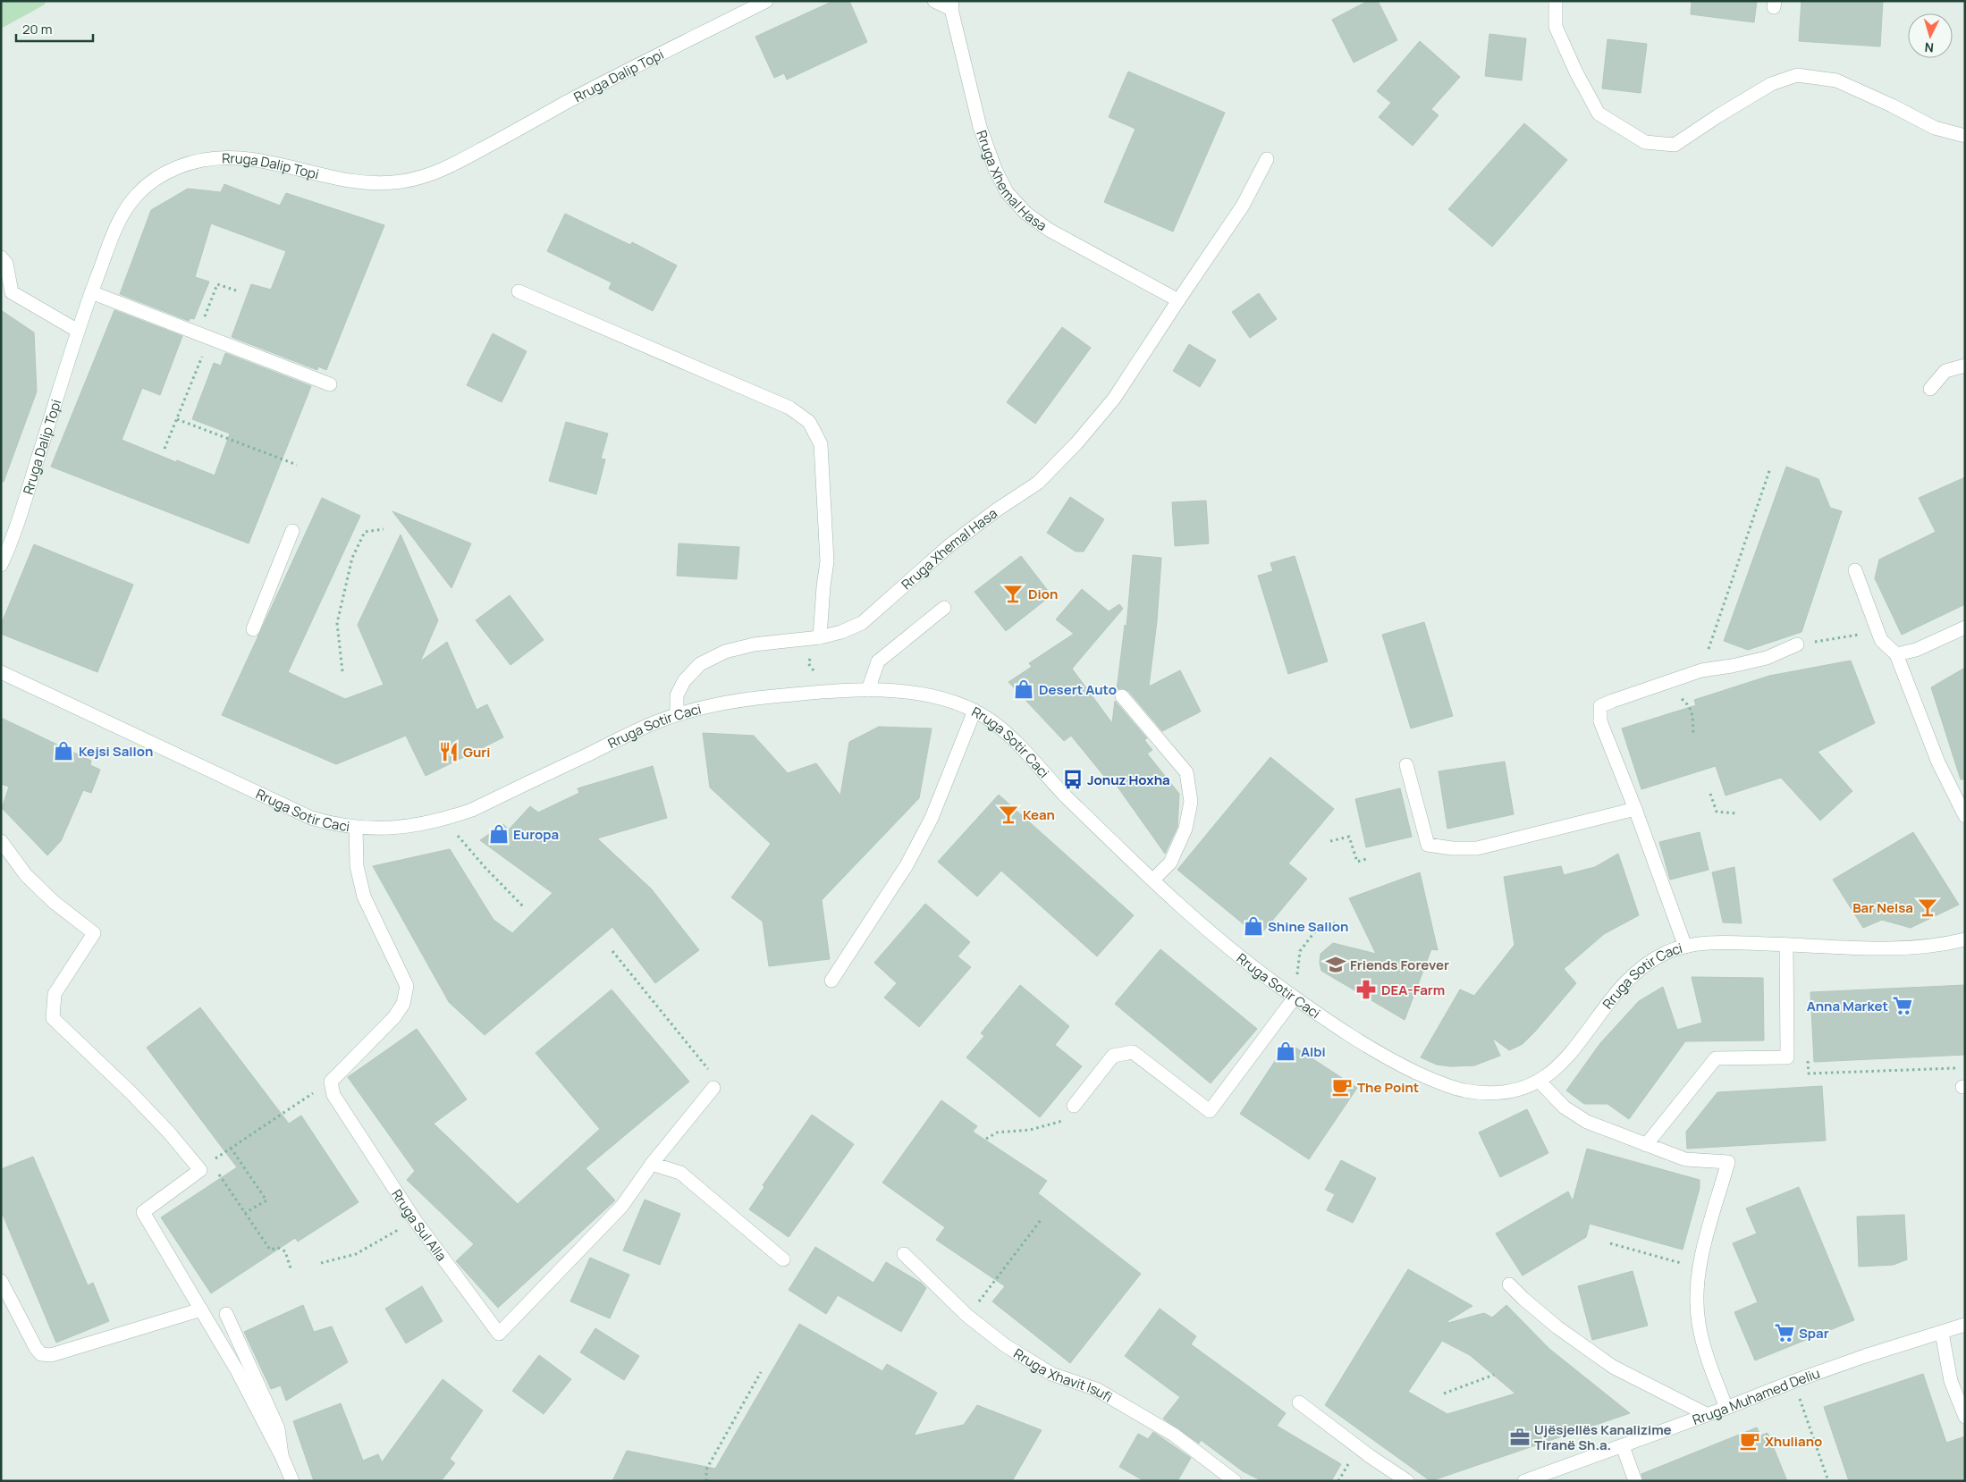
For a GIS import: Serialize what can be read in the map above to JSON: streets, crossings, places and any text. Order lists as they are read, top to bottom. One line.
{"streets":{"street":["Rruga Dalip Topi","Rruga Xhemal Hasa","Rruga Sotir Caci","Rruga Sul Alla","Rruga Xhavit Isufi","Rruga Muhamed Deliu"]},"crossings":[["Rruga Xhemal Hasa","Rruga Sotir Caci"],["Rruga Sotir Caci","Rruga Sul Alla"]],"places":{"bar":["Dion","Kean","Bar Nelsa"],"shop":["Desert Auto","Kejsi Sallon","Europa","Shine Sallon","Albi"],"restaurant":["Guri"],"bus stop":["Jonuz Hoxha"],"school or university":["Friends Forever"],"pharmacy":["DEA-Farm"],"supermarket":["Anna Market","Spar"],"cafe":["The Point","Xhuliano"],"office":["Ujësjellës Kanalizime Tiranë Sh.a."]},"scale_bar":"20 m","north":"bottom"}
